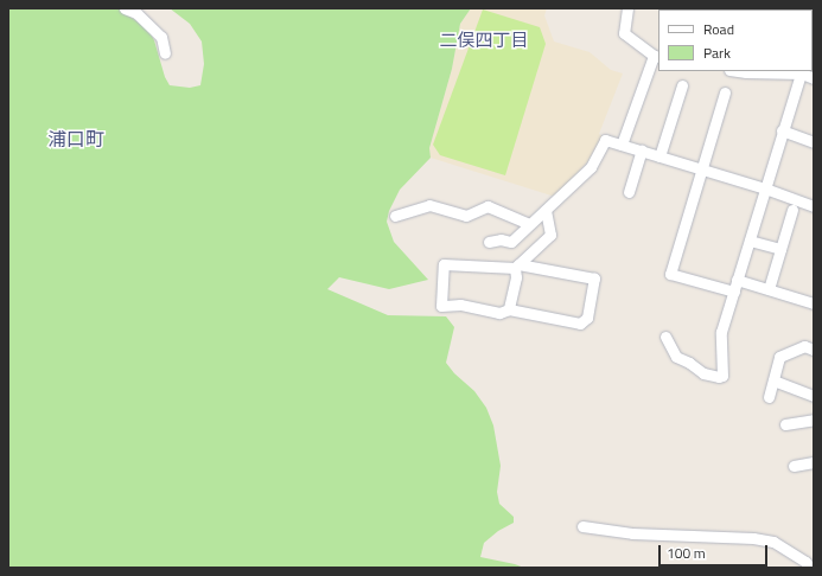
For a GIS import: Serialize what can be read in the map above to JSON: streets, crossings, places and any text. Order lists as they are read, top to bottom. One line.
{"districts":["二俣四丁目","浦口町"],"legend":["Road","Park"],"scale_bar":"100 m"}
